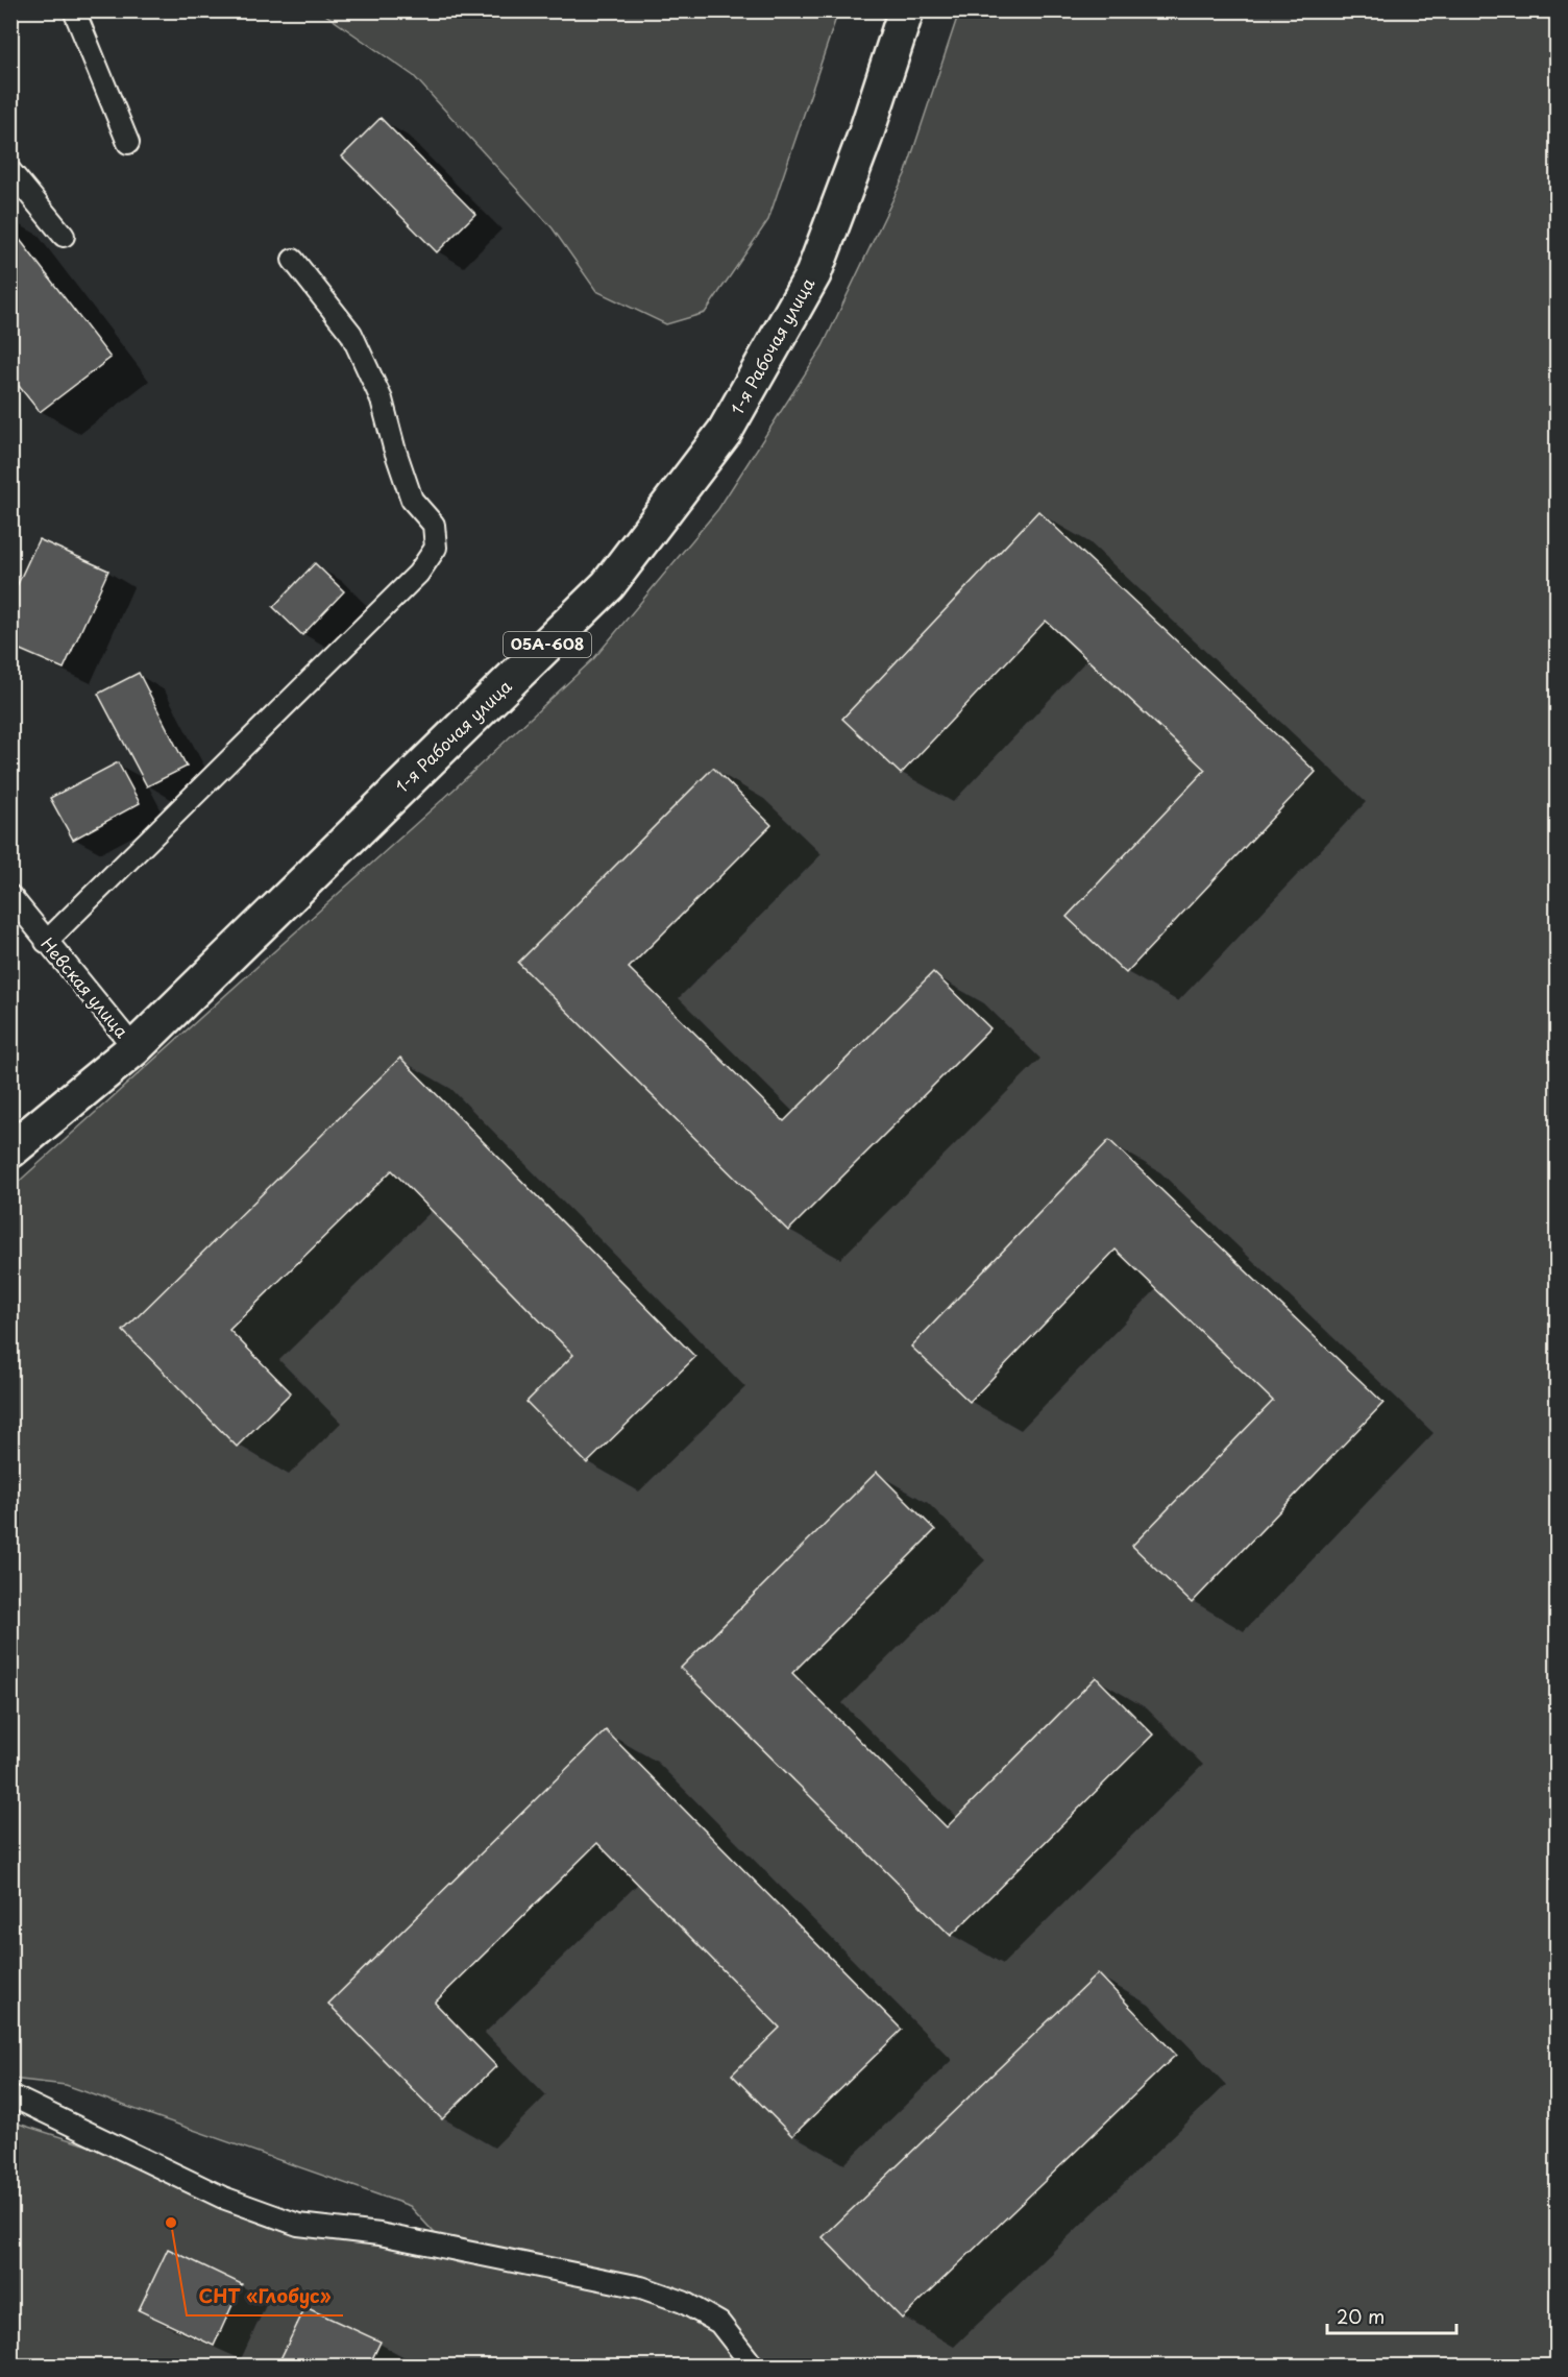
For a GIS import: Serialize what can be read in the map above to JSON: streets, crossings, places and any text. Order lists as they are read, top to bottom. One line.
{"streets":{"main road":["1-я Рабочая улица","05А-608"],"lane":["Невская улица"]},"crossings":[["1-я Рабочая улица","Невская улица"]],"places":["СНТ «Глобус»"],"scale_bar":"20 m"}
